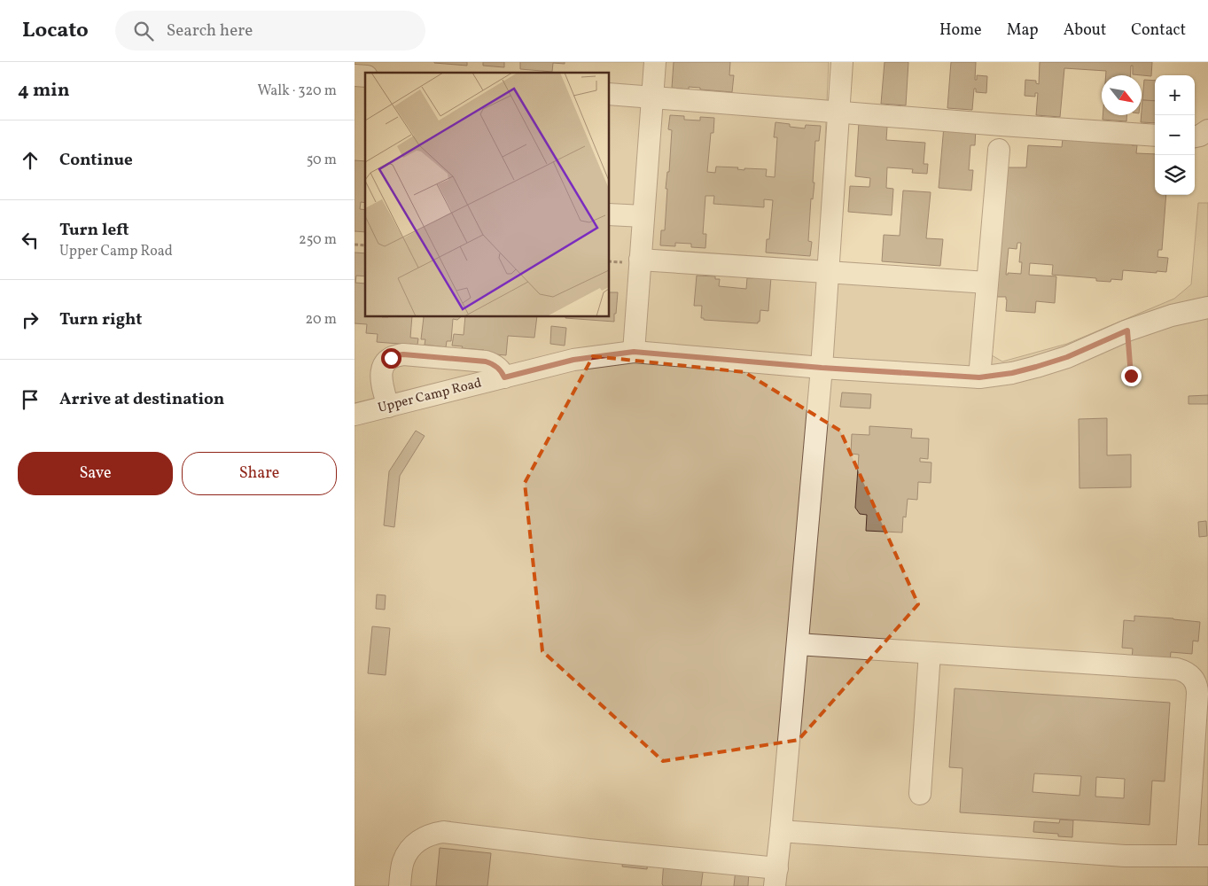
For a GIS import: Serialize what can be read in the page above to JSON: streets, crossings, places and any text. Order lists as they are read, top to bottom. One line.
{"streets":{"lane":["Upper Camp Road"]},"north":"bottom right","page":{"header":"Locato","search":"Search here","nav":["Home","Map","About","Contact"],"heading":["4 min","Walk · 320 m"],"map_buttons":["+","−"],"list":[["Continue","50 m"],["Turn left","Upper Camp Road","250 m"],["Turn right","20 m"],"Arrive at destination"],"buttons":["Save","Share"]}}
